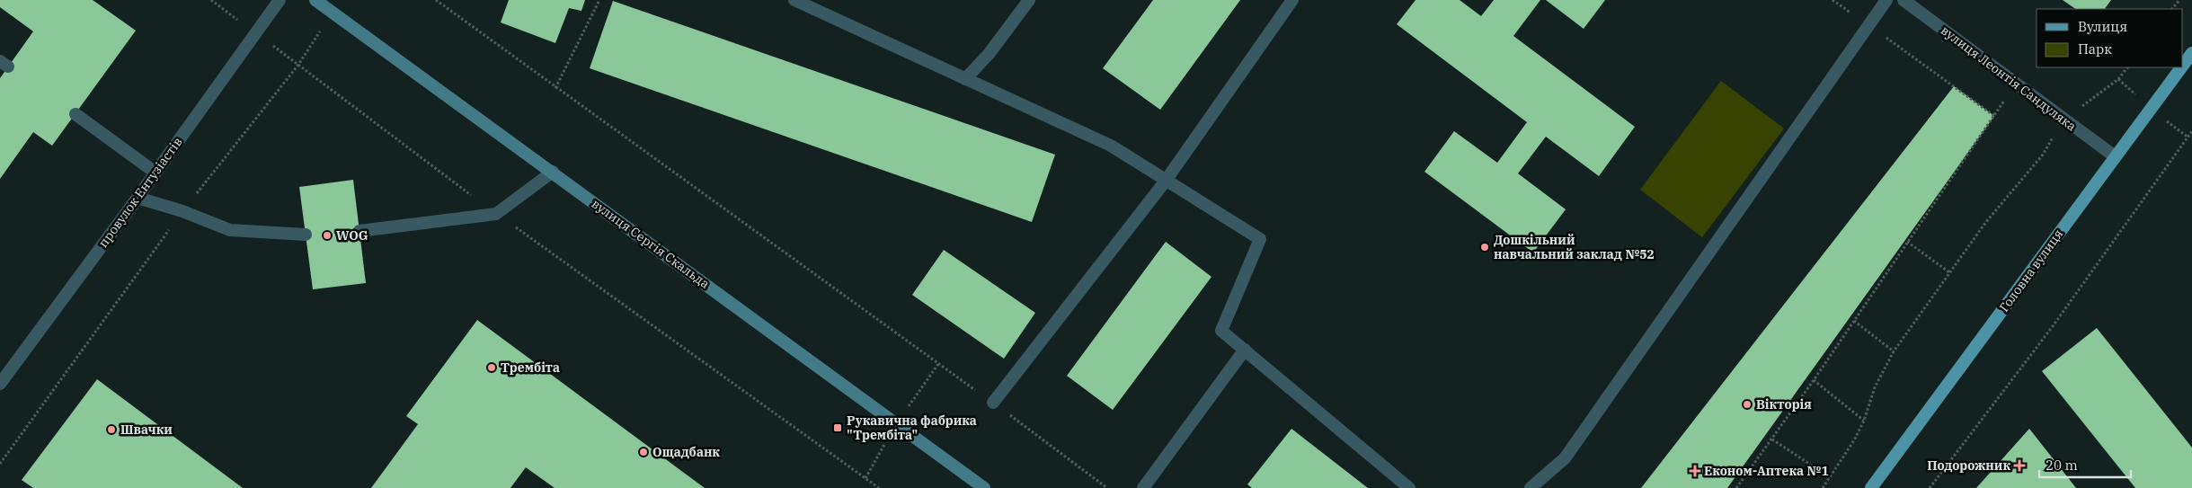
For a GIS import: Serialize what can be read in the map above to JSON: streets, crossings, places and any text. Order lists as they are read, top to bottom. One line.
{"streets":{"main road":["вулиця Сергія Скальда","Головна вулиця"],"street":["вулиця Леонтія Сандуляка","провулок Ентузіастів"]},"crossings":[["вулиця Леонтія Сандуляка","Головна вулиця"]],"places":{"other":["WOG","Дошкільний навчальний заклад №52","Трембіта","Вікторія","Швачки","Ощадбанк"],"transit":["Рукавична фабрика \"Трембіта\""],"health":["Подорожник","Економ-Аптека №1"]},"legend":["Вулиця","Парк"],"scale_bar":"20 m"}
